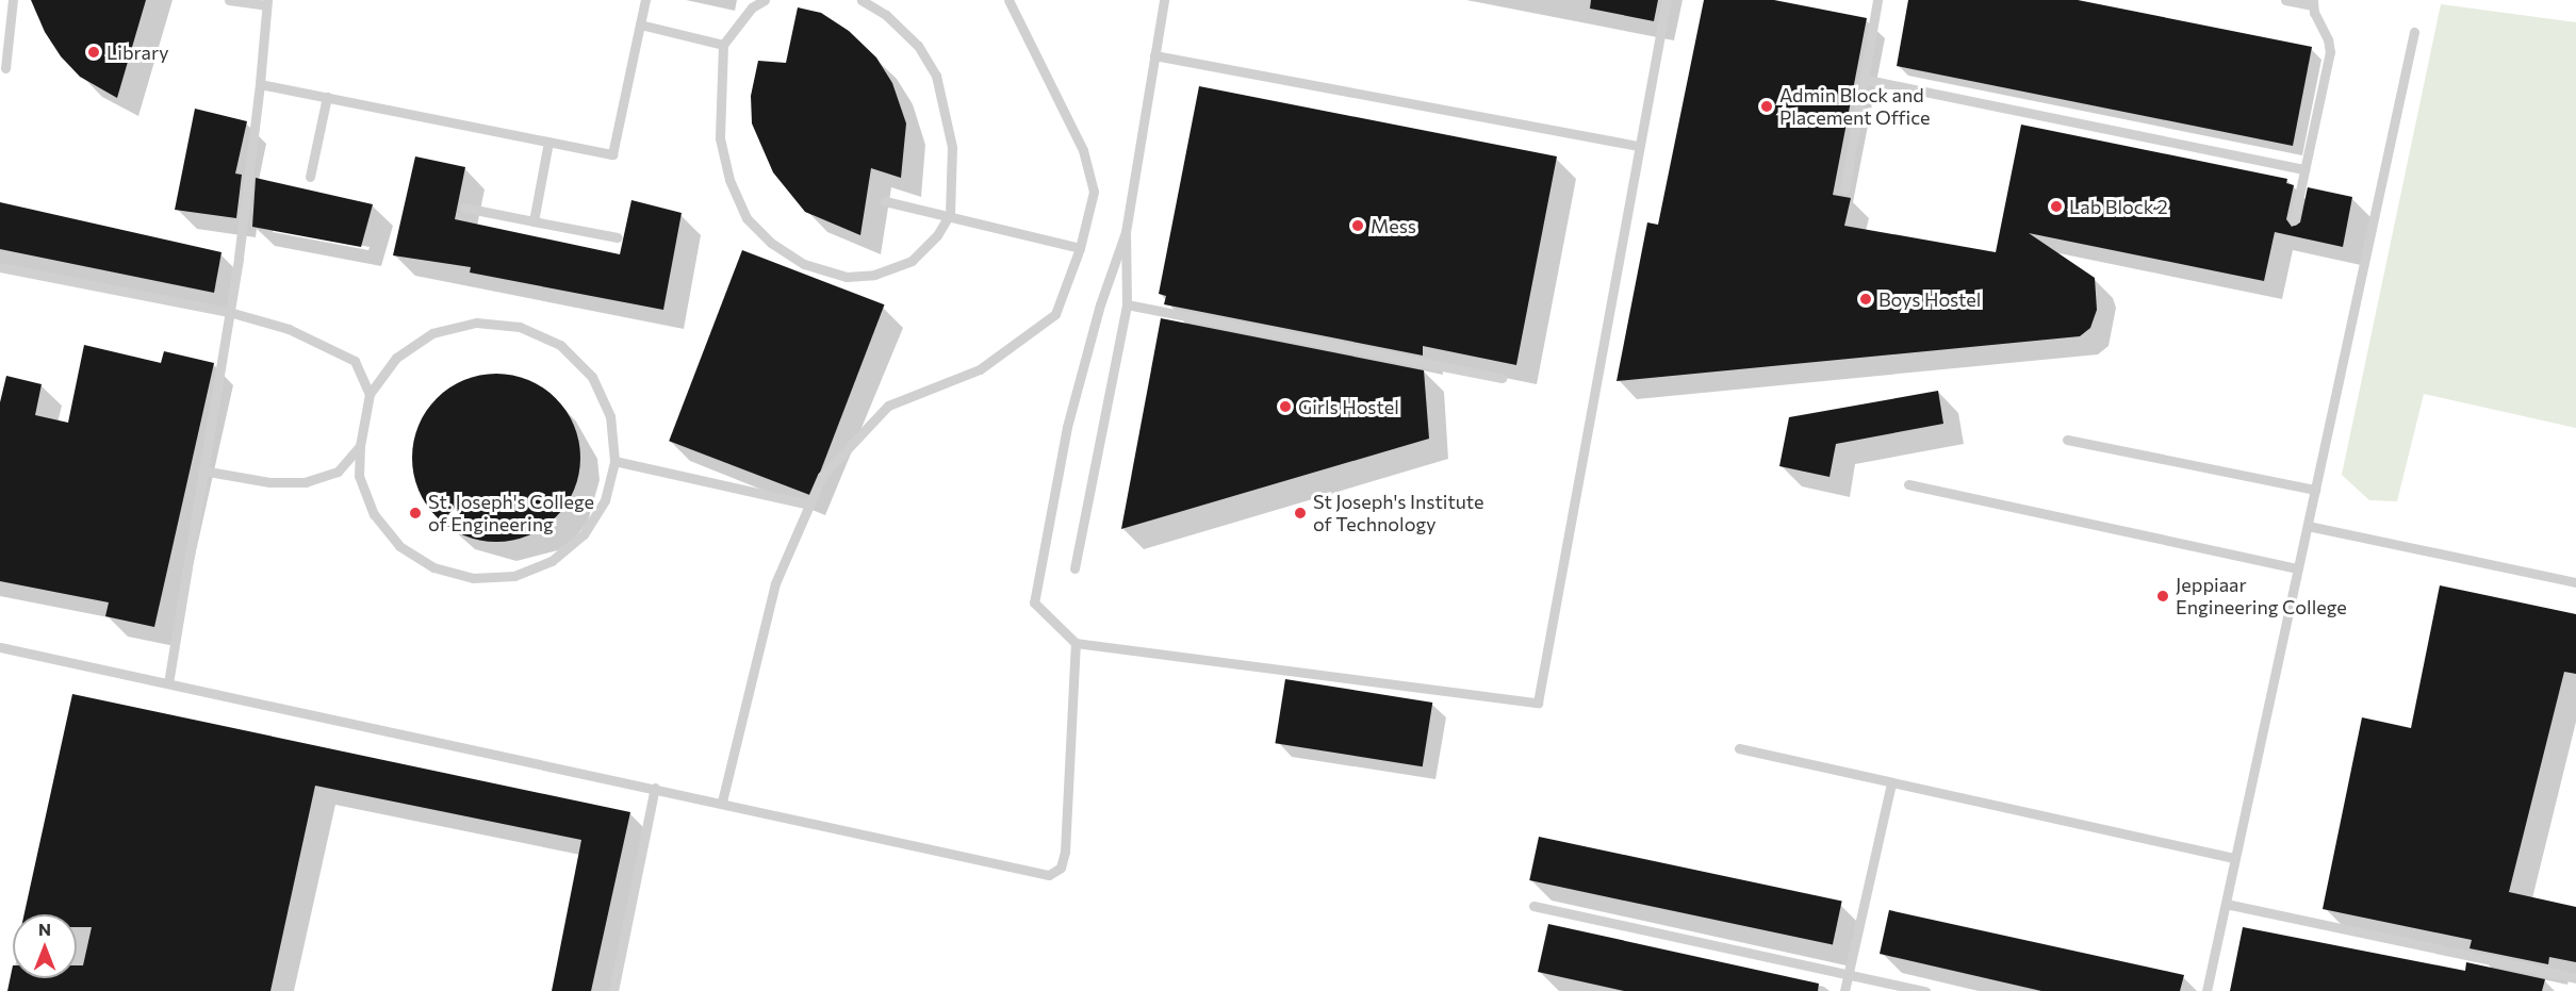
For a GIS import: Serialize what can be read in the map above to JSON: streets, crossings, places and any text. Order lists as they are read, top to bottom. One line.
{"places":["Library","Admin Block and Placement Office","Lab Block 2","Mess","Boys Hostel","Girls Hostel","St. Joseph's College of Engineering","St Joseph's Institute of Technology","Jeppiaar Engineering College"],"north":"top"}
